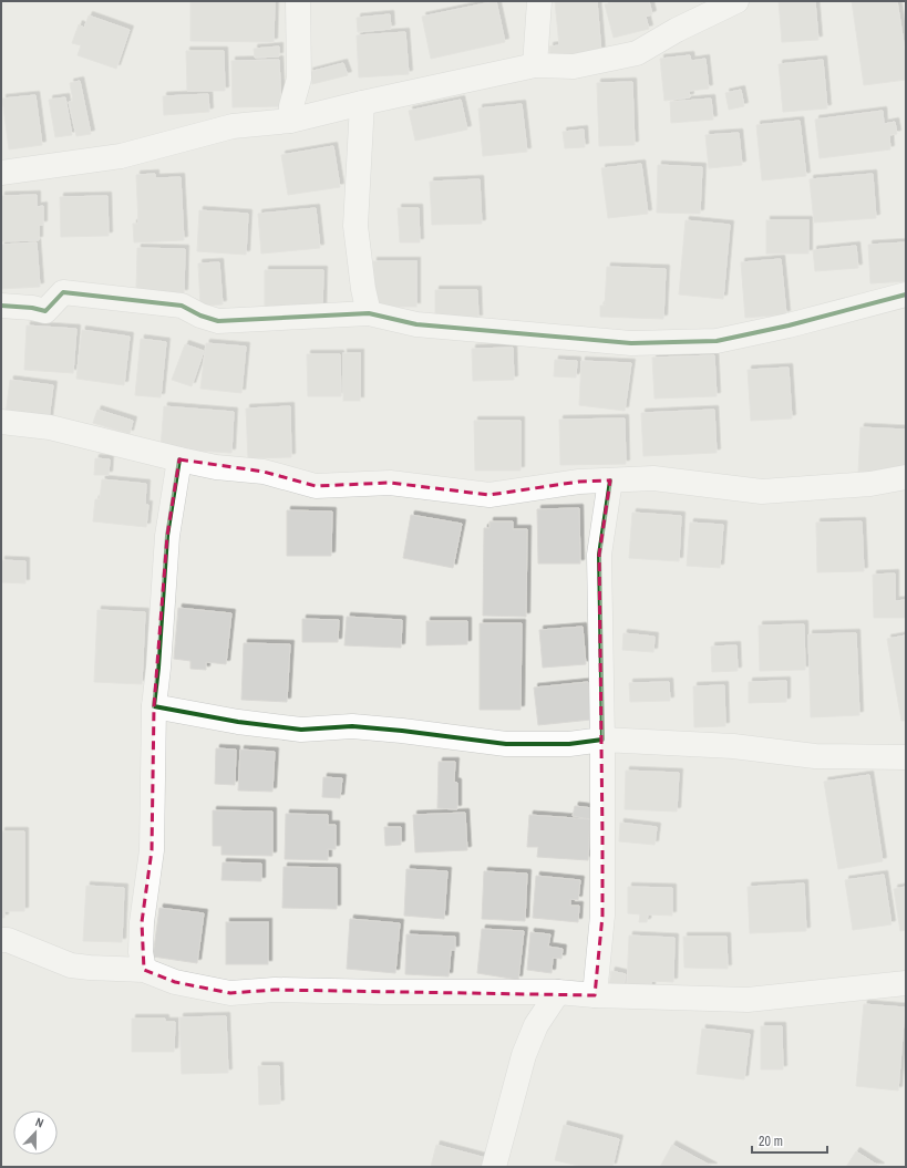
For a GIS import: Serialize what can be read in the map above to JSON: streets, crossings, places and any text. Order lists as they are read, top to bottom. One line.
{"scale_bar":"20 m","north":"top"}
